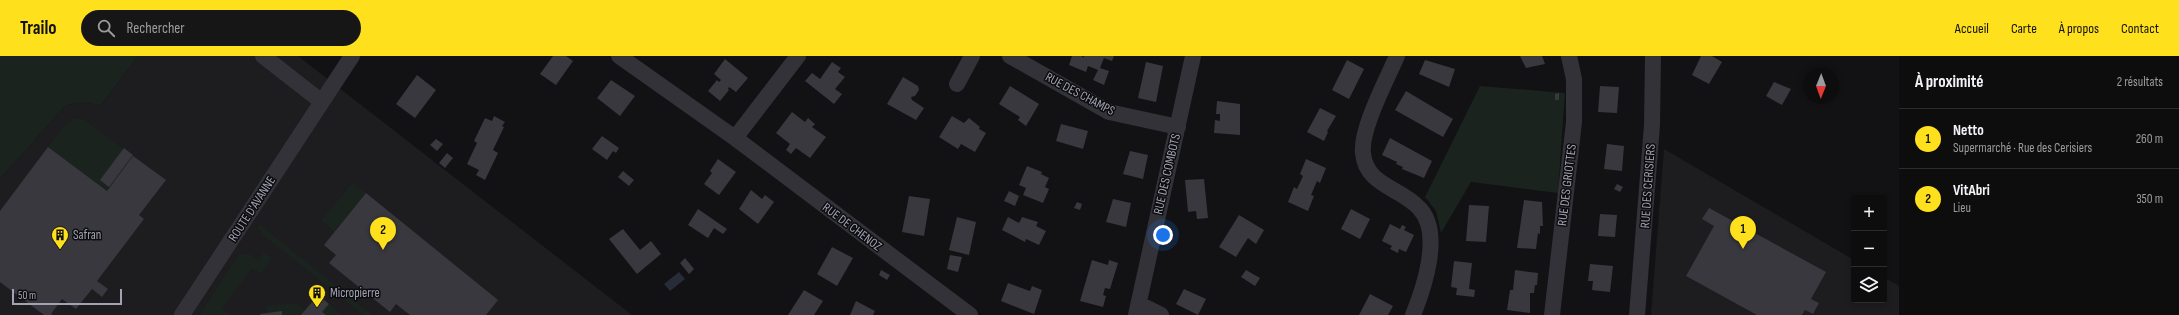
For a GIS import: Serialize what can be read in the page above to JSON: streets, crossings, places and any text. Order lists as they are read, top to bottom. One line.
{"streets":{"street":["RUE DES CHAMPS","RUE DES COMBOTS","RUE DES GRIOTTES","RUE DES CERISIERS","ROUTE D'AVANNE","RUE DE CHENOZ"]},"crossings":[["RUE DES CHAMPS","RUE DES COMBOTS"]],"places":{"building":["Safran","Micropierre"]},"scale_bar":"50 m","north":"bottom","page":{"header":"Trailo","search":"Rechercher","nav":["Accueil","Carte","À propos","Contact"],"heading":["À proximité","2 résultats"],"list":[{"mark":"1","name":"Netto","note":"Supermarché · Rue des Cerisiers","value":"260 m"},{"mark":"2","name":"VitAbri","note":"Lieu","value":"350 m"}],"map_buttons":["+","−"],"pins":["1","2"],"scale":"50 m"}}
